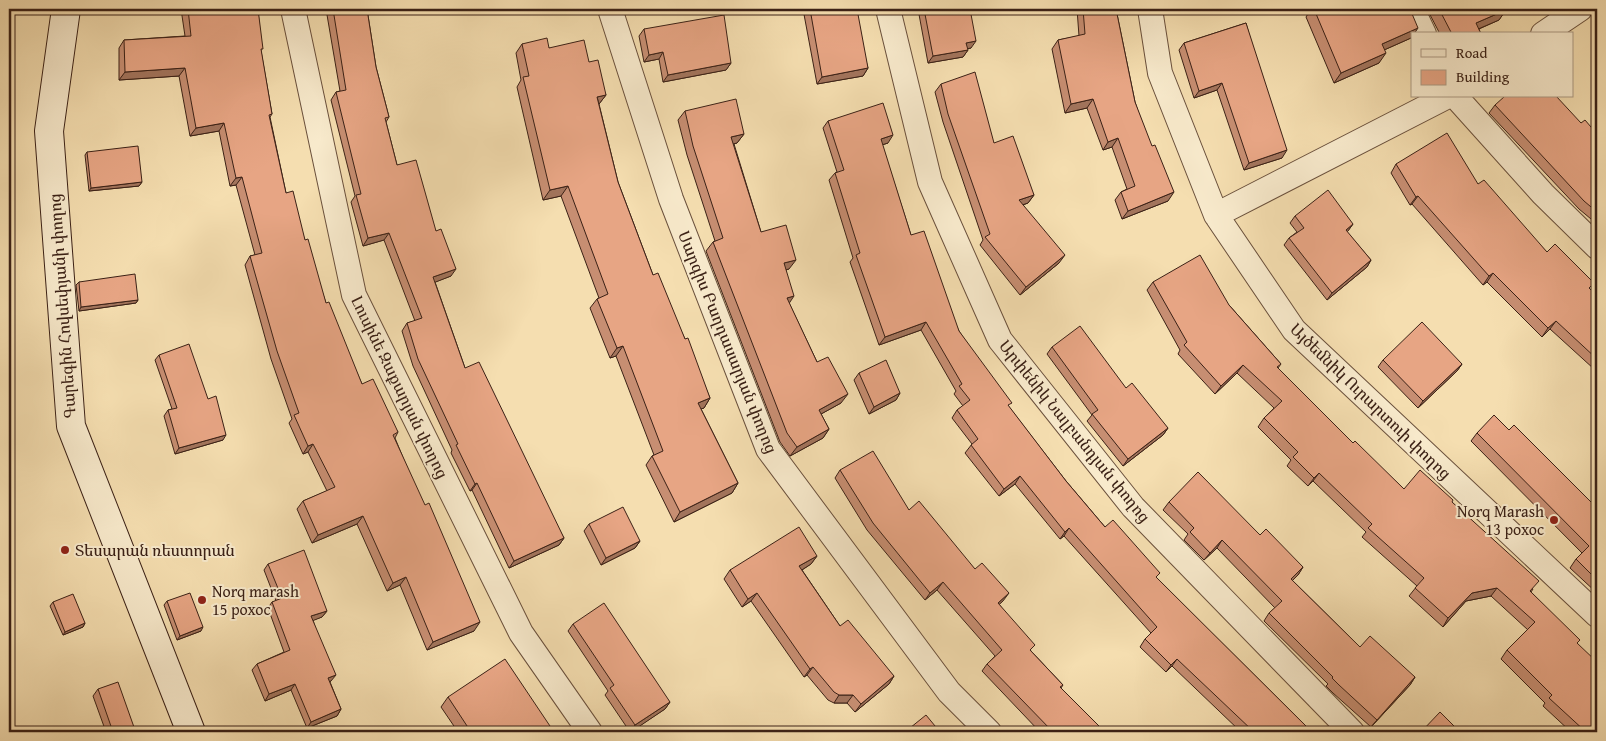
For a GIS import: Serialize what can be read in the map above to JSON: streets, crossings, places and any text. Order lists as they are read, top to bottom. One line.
{"streets":{"main road":["Գարեգին Հովսեփյանի փողոց"],"street":["Սարգիս Բաղդասարյան փողոց","Լուսինե Զաքարյան փողոց","Այծեմնիկ Ուրարտուի փողոց","Արփենիկ Նալբանդյան փողոց"]},"places":["Norq Marash 13 poxoc","Տեսարան ռեստորան","Norq marash 15 poxoc"],"legend":["Road","Building"]}
